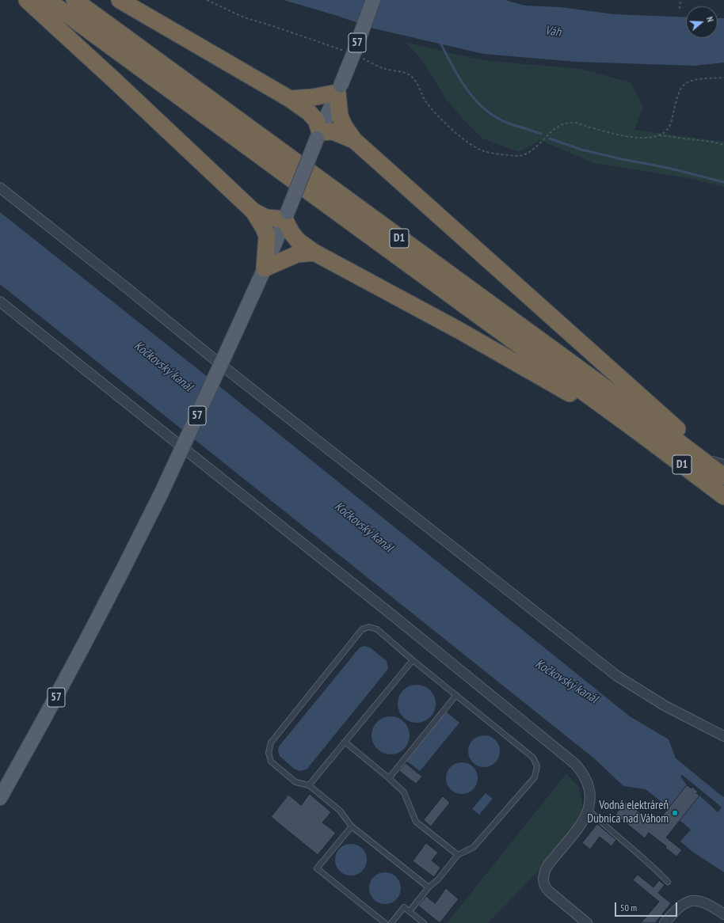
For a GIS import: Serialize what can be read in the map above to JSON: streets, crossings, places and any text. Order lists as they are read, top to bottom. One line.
{"streets":{"highway":["D1"],"main road":["57"]},"water":["Váh","Kočkovský kanál"],"places":["Vodná elektráreň Dubnica nad Váhom"],"scale_bar":"50 m","north":"right"}
